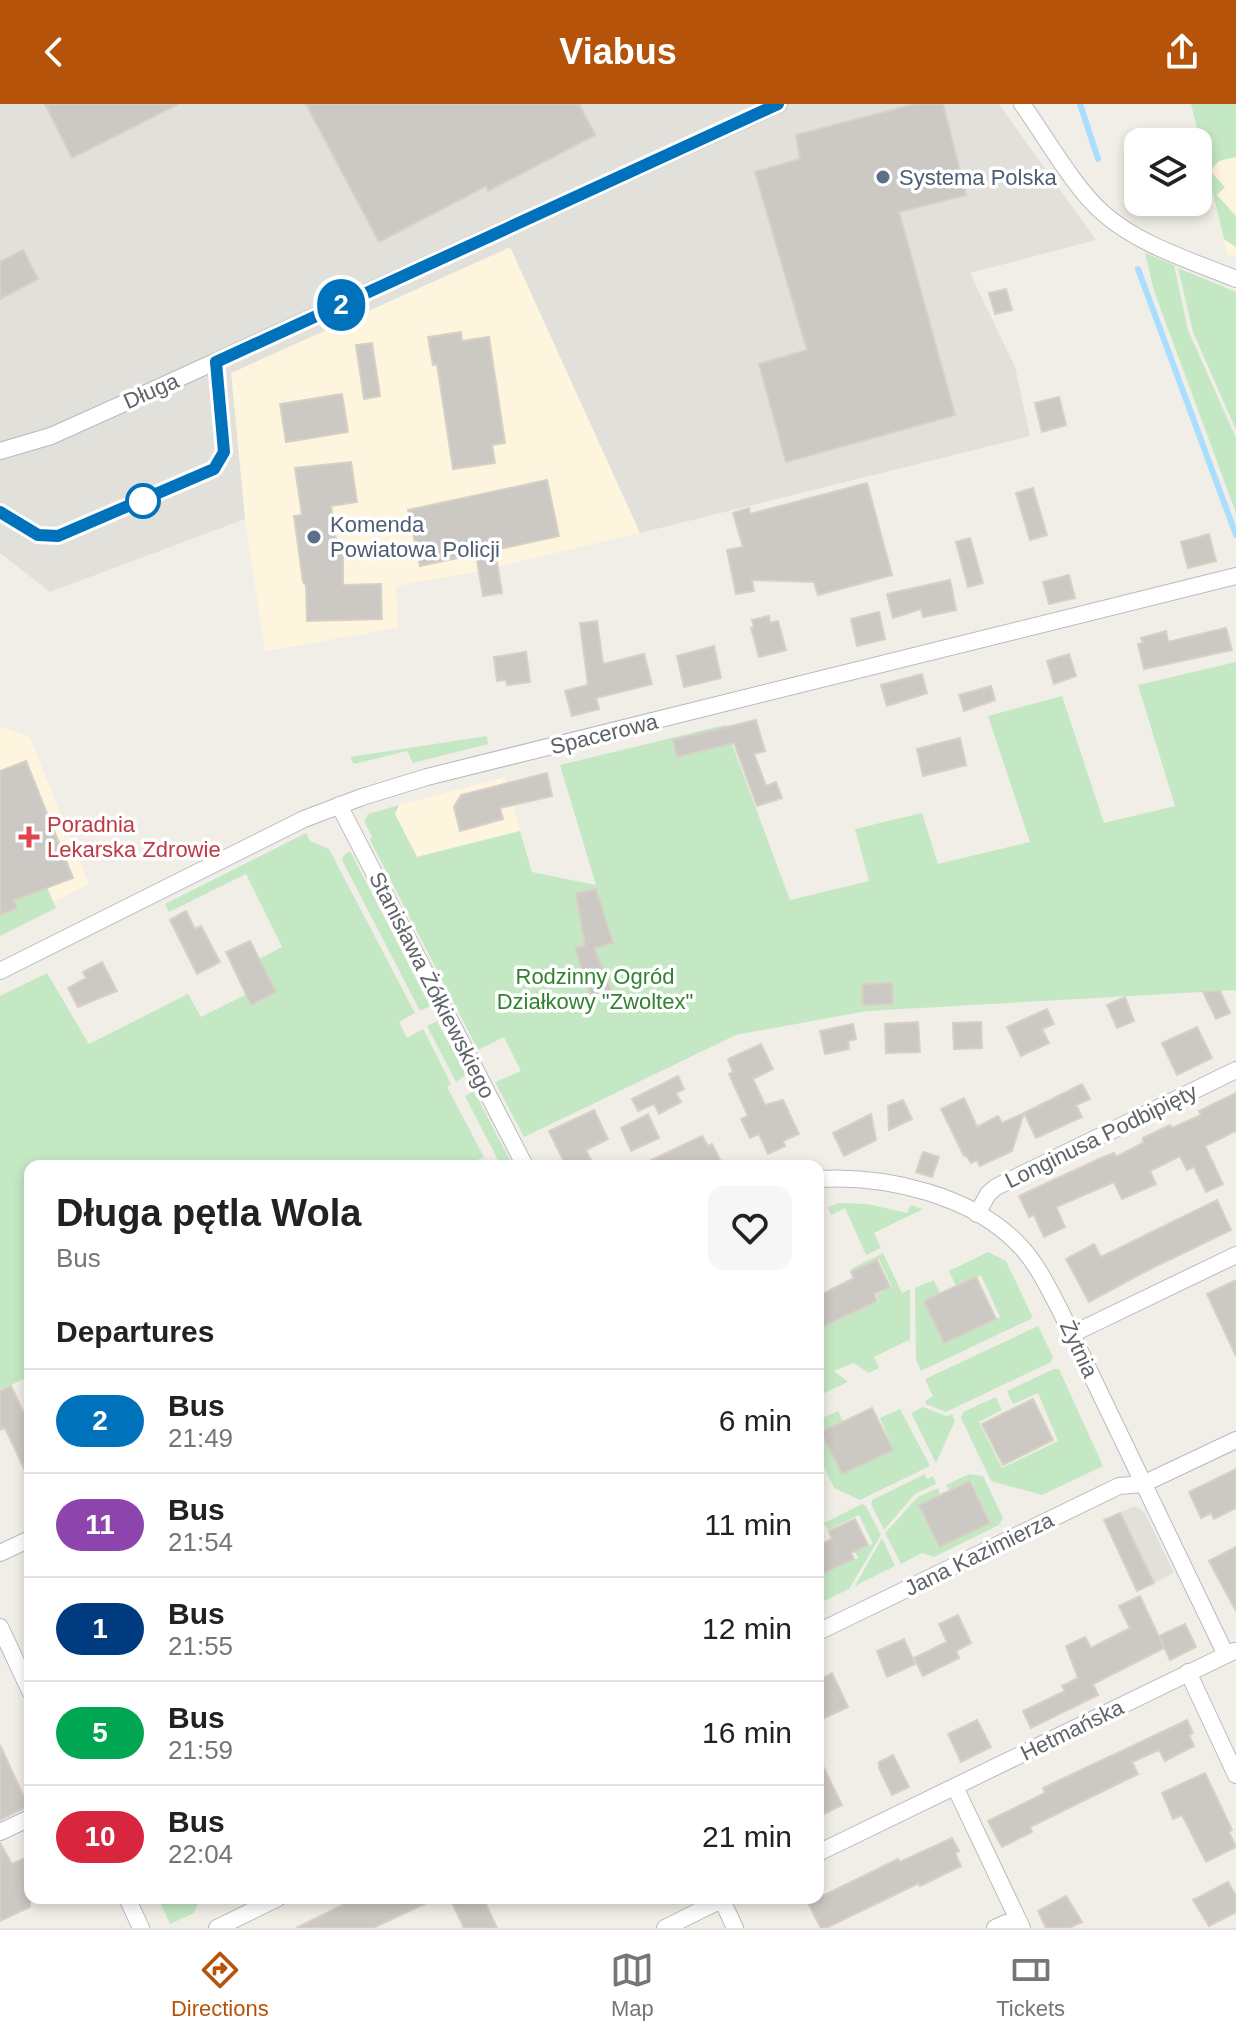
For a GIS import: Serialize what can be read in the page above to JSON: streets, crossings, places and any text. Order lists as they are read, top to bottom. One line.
{"streets":{"street":["Długa","Spacerowa","Stanisława Żółkiewskiego","Longinusa Podbipięty","Żytnia","Jana Kazimierza","Hetmańska"]},"crossings":[["Spacerowa","Stanisława Żółkiewskiego"],["Longinusa Podbipięty","Żytnia"],["Żytnia","Jana Kazimierza"],["Żytnia","Hetmańska"]],"parks":["Rodzinny Ogród Działkowy \"Zwoltex\""],"places":{"other":["Systema Polska","Komenda Powiatowa Policji"],"health":["Poradnia Lekarska Zdrowie"]},"lines":["bus line 2"],"page":{"header":"Viabus","on_map":"2","heading":[["Długa pętla Wola","Bus"],"Departures"],"list":[{"mark":"2","name":"Bus","note":"21:49","value":"6 min"},{"mark":"11","name":"Bus","note":"21:54","value":"11 min"},{"mark":"1","name":"Bus","note":"21:55","value":"12 min"},{"mark":"5","name":"Bus","note":"21:59","value":"16 min"},{"mark":"10","name":"Bus","note":"22:04","value":"21 min"}],"tabs":["Directions","Map","Tickets"]}}
